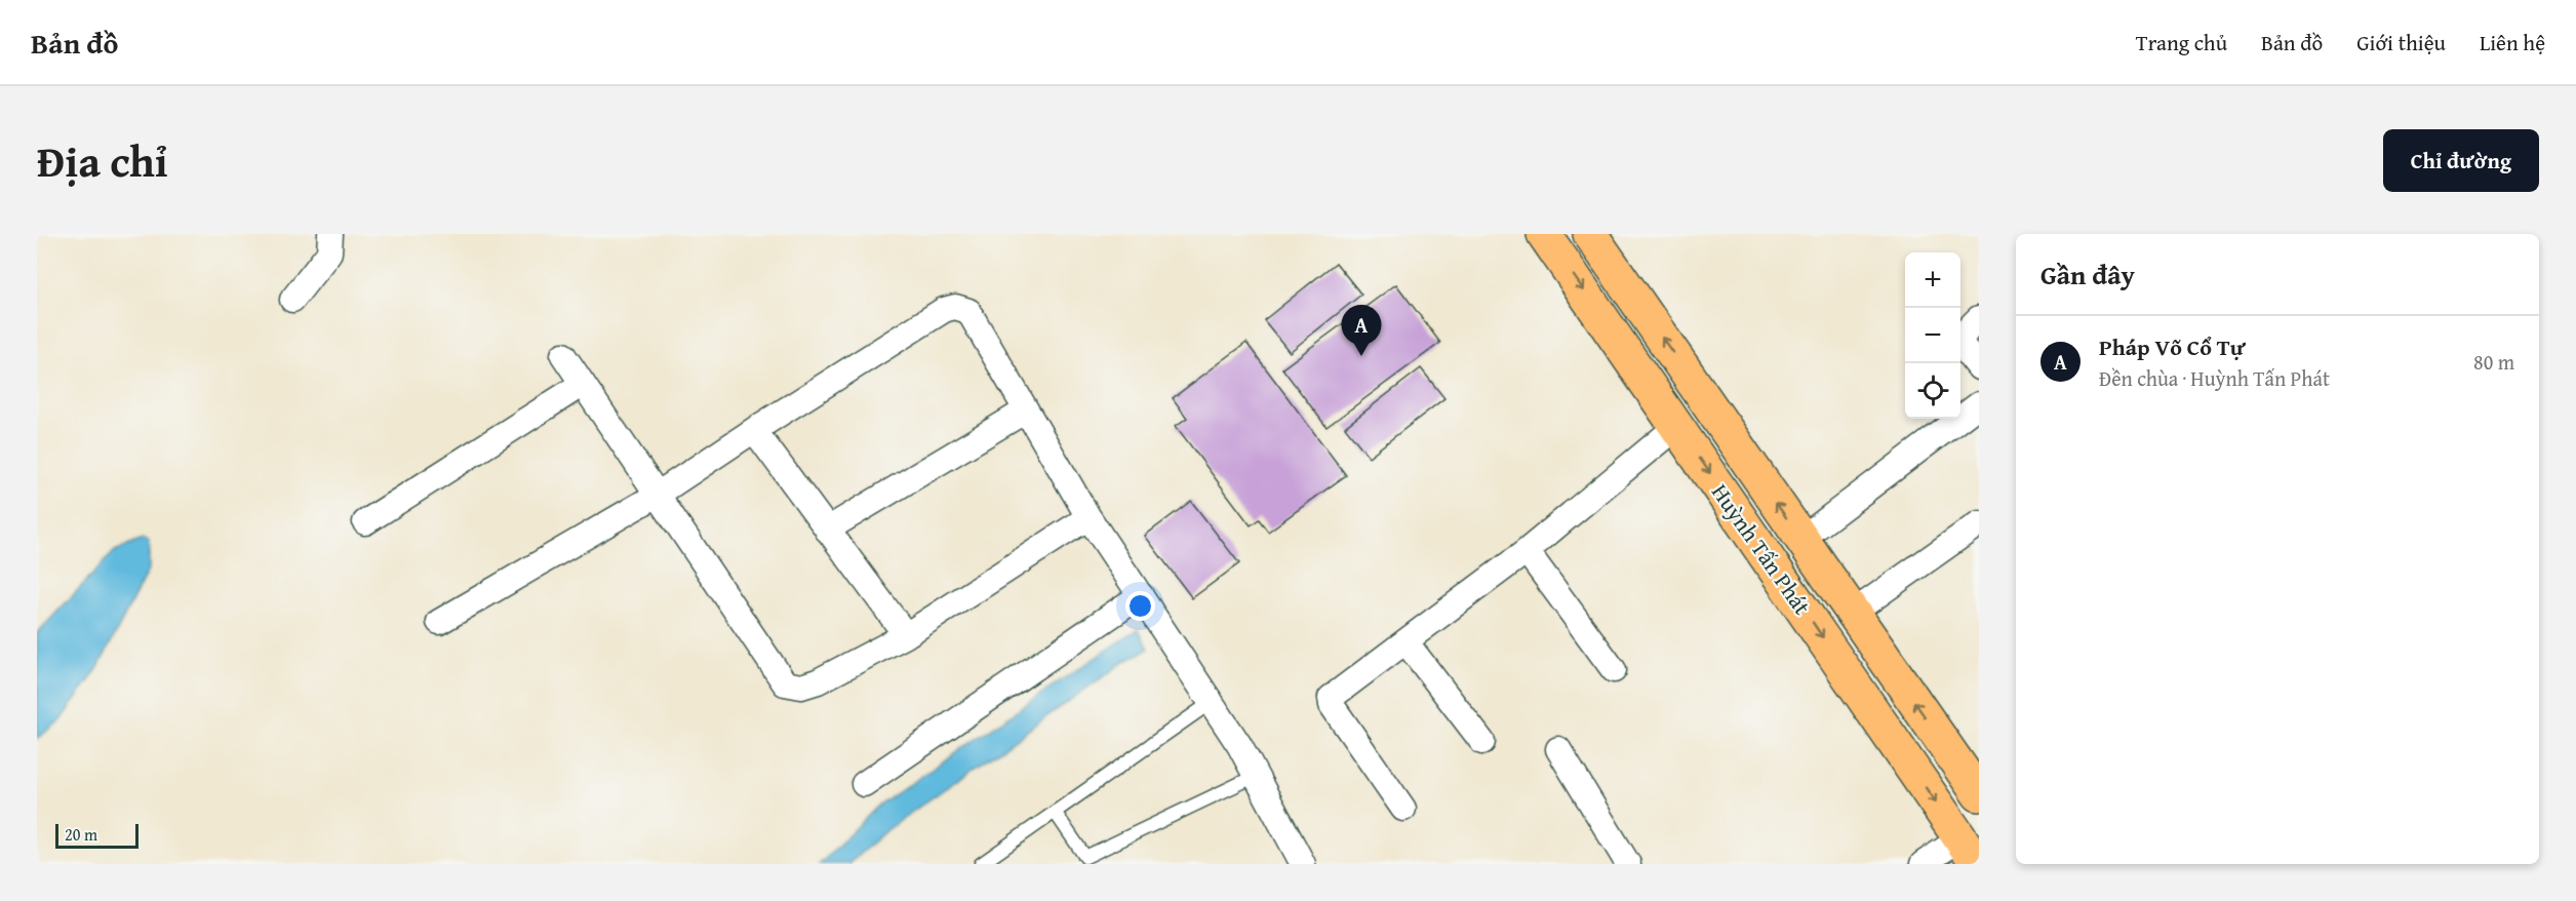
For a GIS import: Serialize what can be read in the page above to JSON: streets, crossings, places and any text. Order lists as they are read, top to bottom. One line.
{"streets":{"main road":["Huỳnh Tấn Phát"]},"scale_bar":"20 m","page":{"header":"Bản đồ","nav":["Trang chủ","Bản đồ","Giới thiệu","Liên hệ"],"title":"Địa chỉ","buttons":"Chỉ đường","heading":"Gần đây","map_buttons":["+","−"],"pins":"A","list":[{"mark":"A","name":"Pháp Võ Cổ Tự","note":"Đền chùa · Huỳnh Tấn Phát","value":"80 m"}],"scale":"20 m"}}
